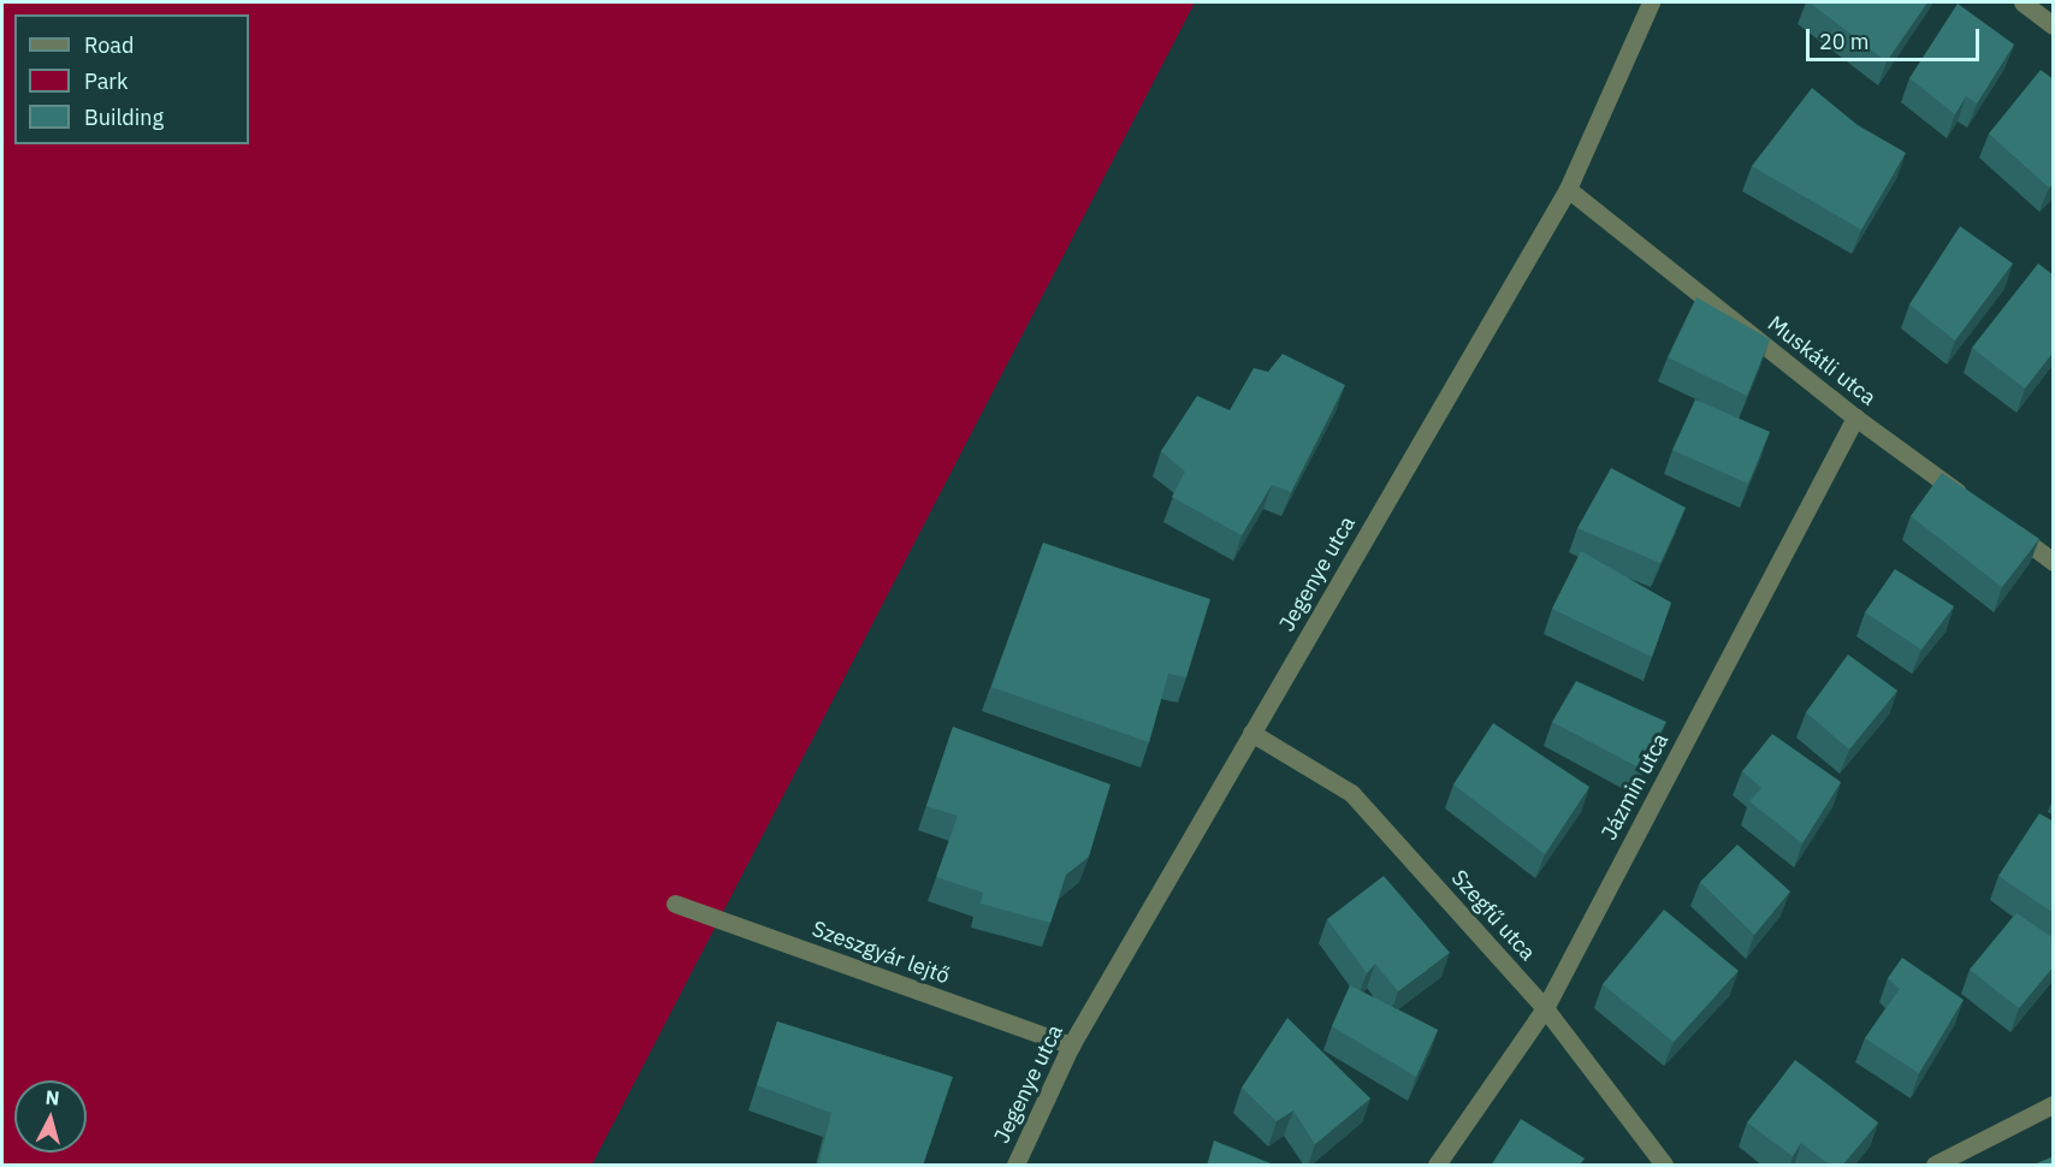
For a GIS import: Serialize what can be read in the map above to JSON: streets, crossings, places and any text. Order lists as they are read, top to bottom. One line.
{"streets":{"street":["Muskátli utca","Jegenye utca","Jázmin utca","Szegfű utca","Szeszgyár lejtő"]},"crossings":[["Muskátli utca","Jegenye utca"],["Muskátli utca","Jázmin utca"],["Jegenye utca","Szegfű utca"],["Jegenye utca","Szeszgyár lejtő"],["Jázmin utca","Szegfű utca"]],"legend":["Road","Park","Building"],"scale_bar":"20 m","north":"top"}
